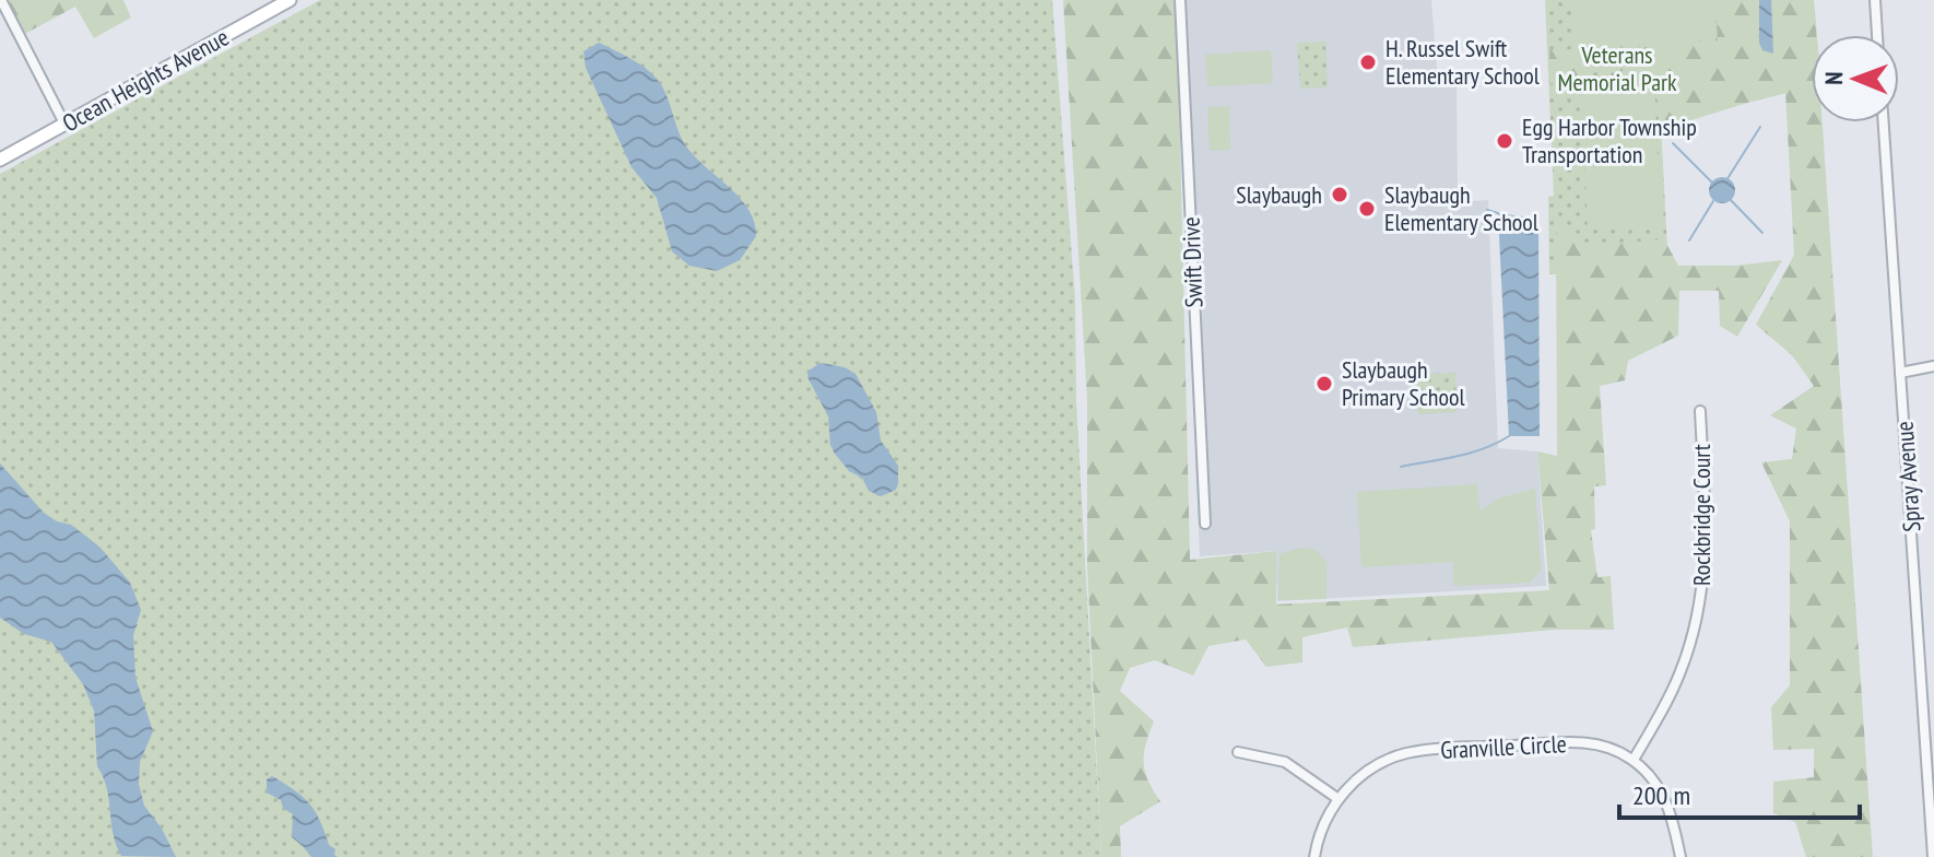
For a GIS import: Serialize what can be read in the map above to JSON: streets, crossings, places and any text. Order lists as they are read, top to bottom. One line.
{"streets":{"main road":["Ocean Heights Avenue"],"street":["Swift Drive","Spray Avenue","Rockbridge Court","Granville Circle"]},"crossings":[["Rockbridge Court","Granville Circle"]],"parks":["Veterans Memorial Park"],"places":["H. Russel Swift Elementary School","Egg Harbor Township Transportation","Slaybaugh","Slaybaugh Elementary School","Slaybaugh Primary School"],"scale_bar":"200 m","north":"left"}
